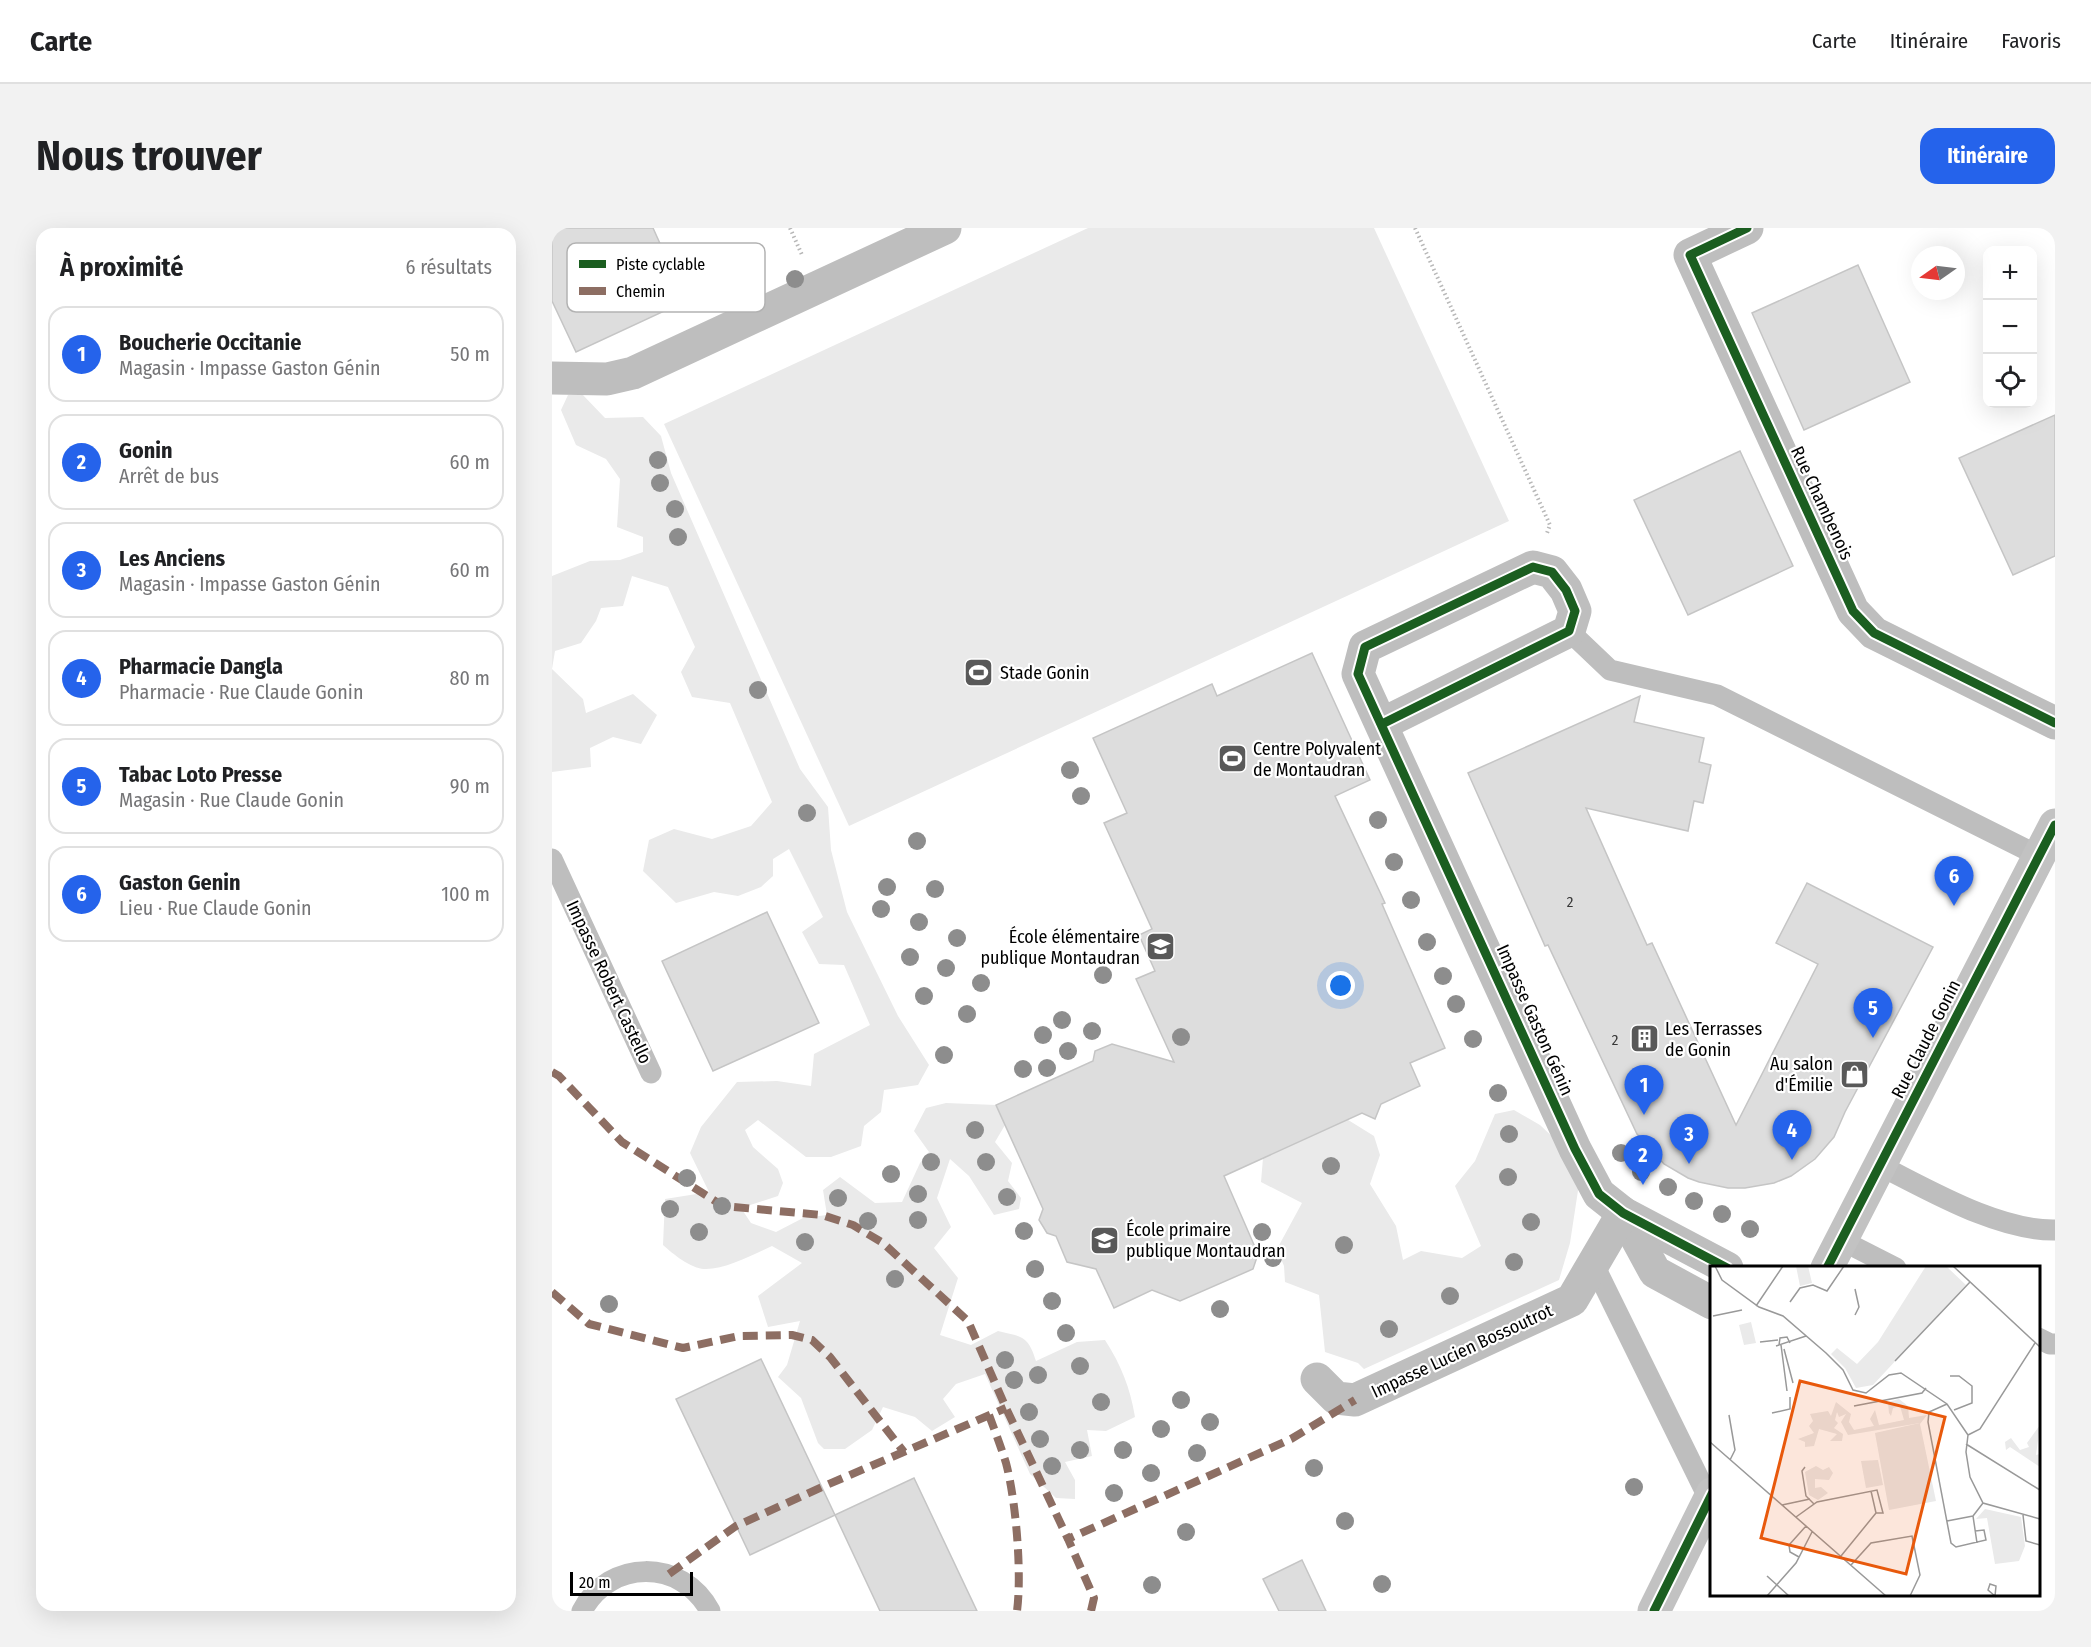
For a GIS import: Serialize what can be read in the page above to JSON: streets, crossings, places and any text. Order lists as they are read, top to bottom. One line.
{"streets":{"street":["Rue Chambenois","Impasse Gaston Génin","Rue Claude Gonin","Impasse Lucien Bossoutrot"],"lane":["Impasse Robert Castello"]},"places":{"sports":["Stade Gonin","Centre Polyvalent de Montaudran"],"school or university":["École élémentaire publique Montaudran","École primaire publique Montaudran"],"building":["Les Terrasses de Gonin"],"shop":["Au salon d'Émilie"]},"house_numbers":["2","2"],"legend":["Piste cyclable","Chemin"],"scale_bar":"20 m","north":"left","page":{"header":"Carte","nav":["Carte","Itinéraire","Favoris"],"buttons":"Itinéraire","title":"Nous trouver","heading":["À proximité","6 résultats"],"map_buttons":["+","−"],"list":[{"mark":"1","name":"Boucherie Occitanie","note":"Magasin · Impasse Gaston Génin","value":"50 m"},{"mark":"2","name":"Gonin","note":"Arrêt de bus","value":"60 m"},{"mark":"3","name":"Les Anciens","note":"Magasin · Impasse Gaston Génin","value":"60 m"},{"mark":"4","name":"Pharmacie Dangla","note":"Pharmacie · Rue Claude Gonin","value":"80 m"},{"mark":"5","name":"Tabac Loto Presse","note":"Magasin · Rue Claude Gonin","value":"90 m"},{"mark":"6","name":"Gaston Genin","note":"Lieu · Rue Claude Gonin","value":"100 m"}],"pins":["6","5","1","4","3","2"],"scale":"20 m"}}
